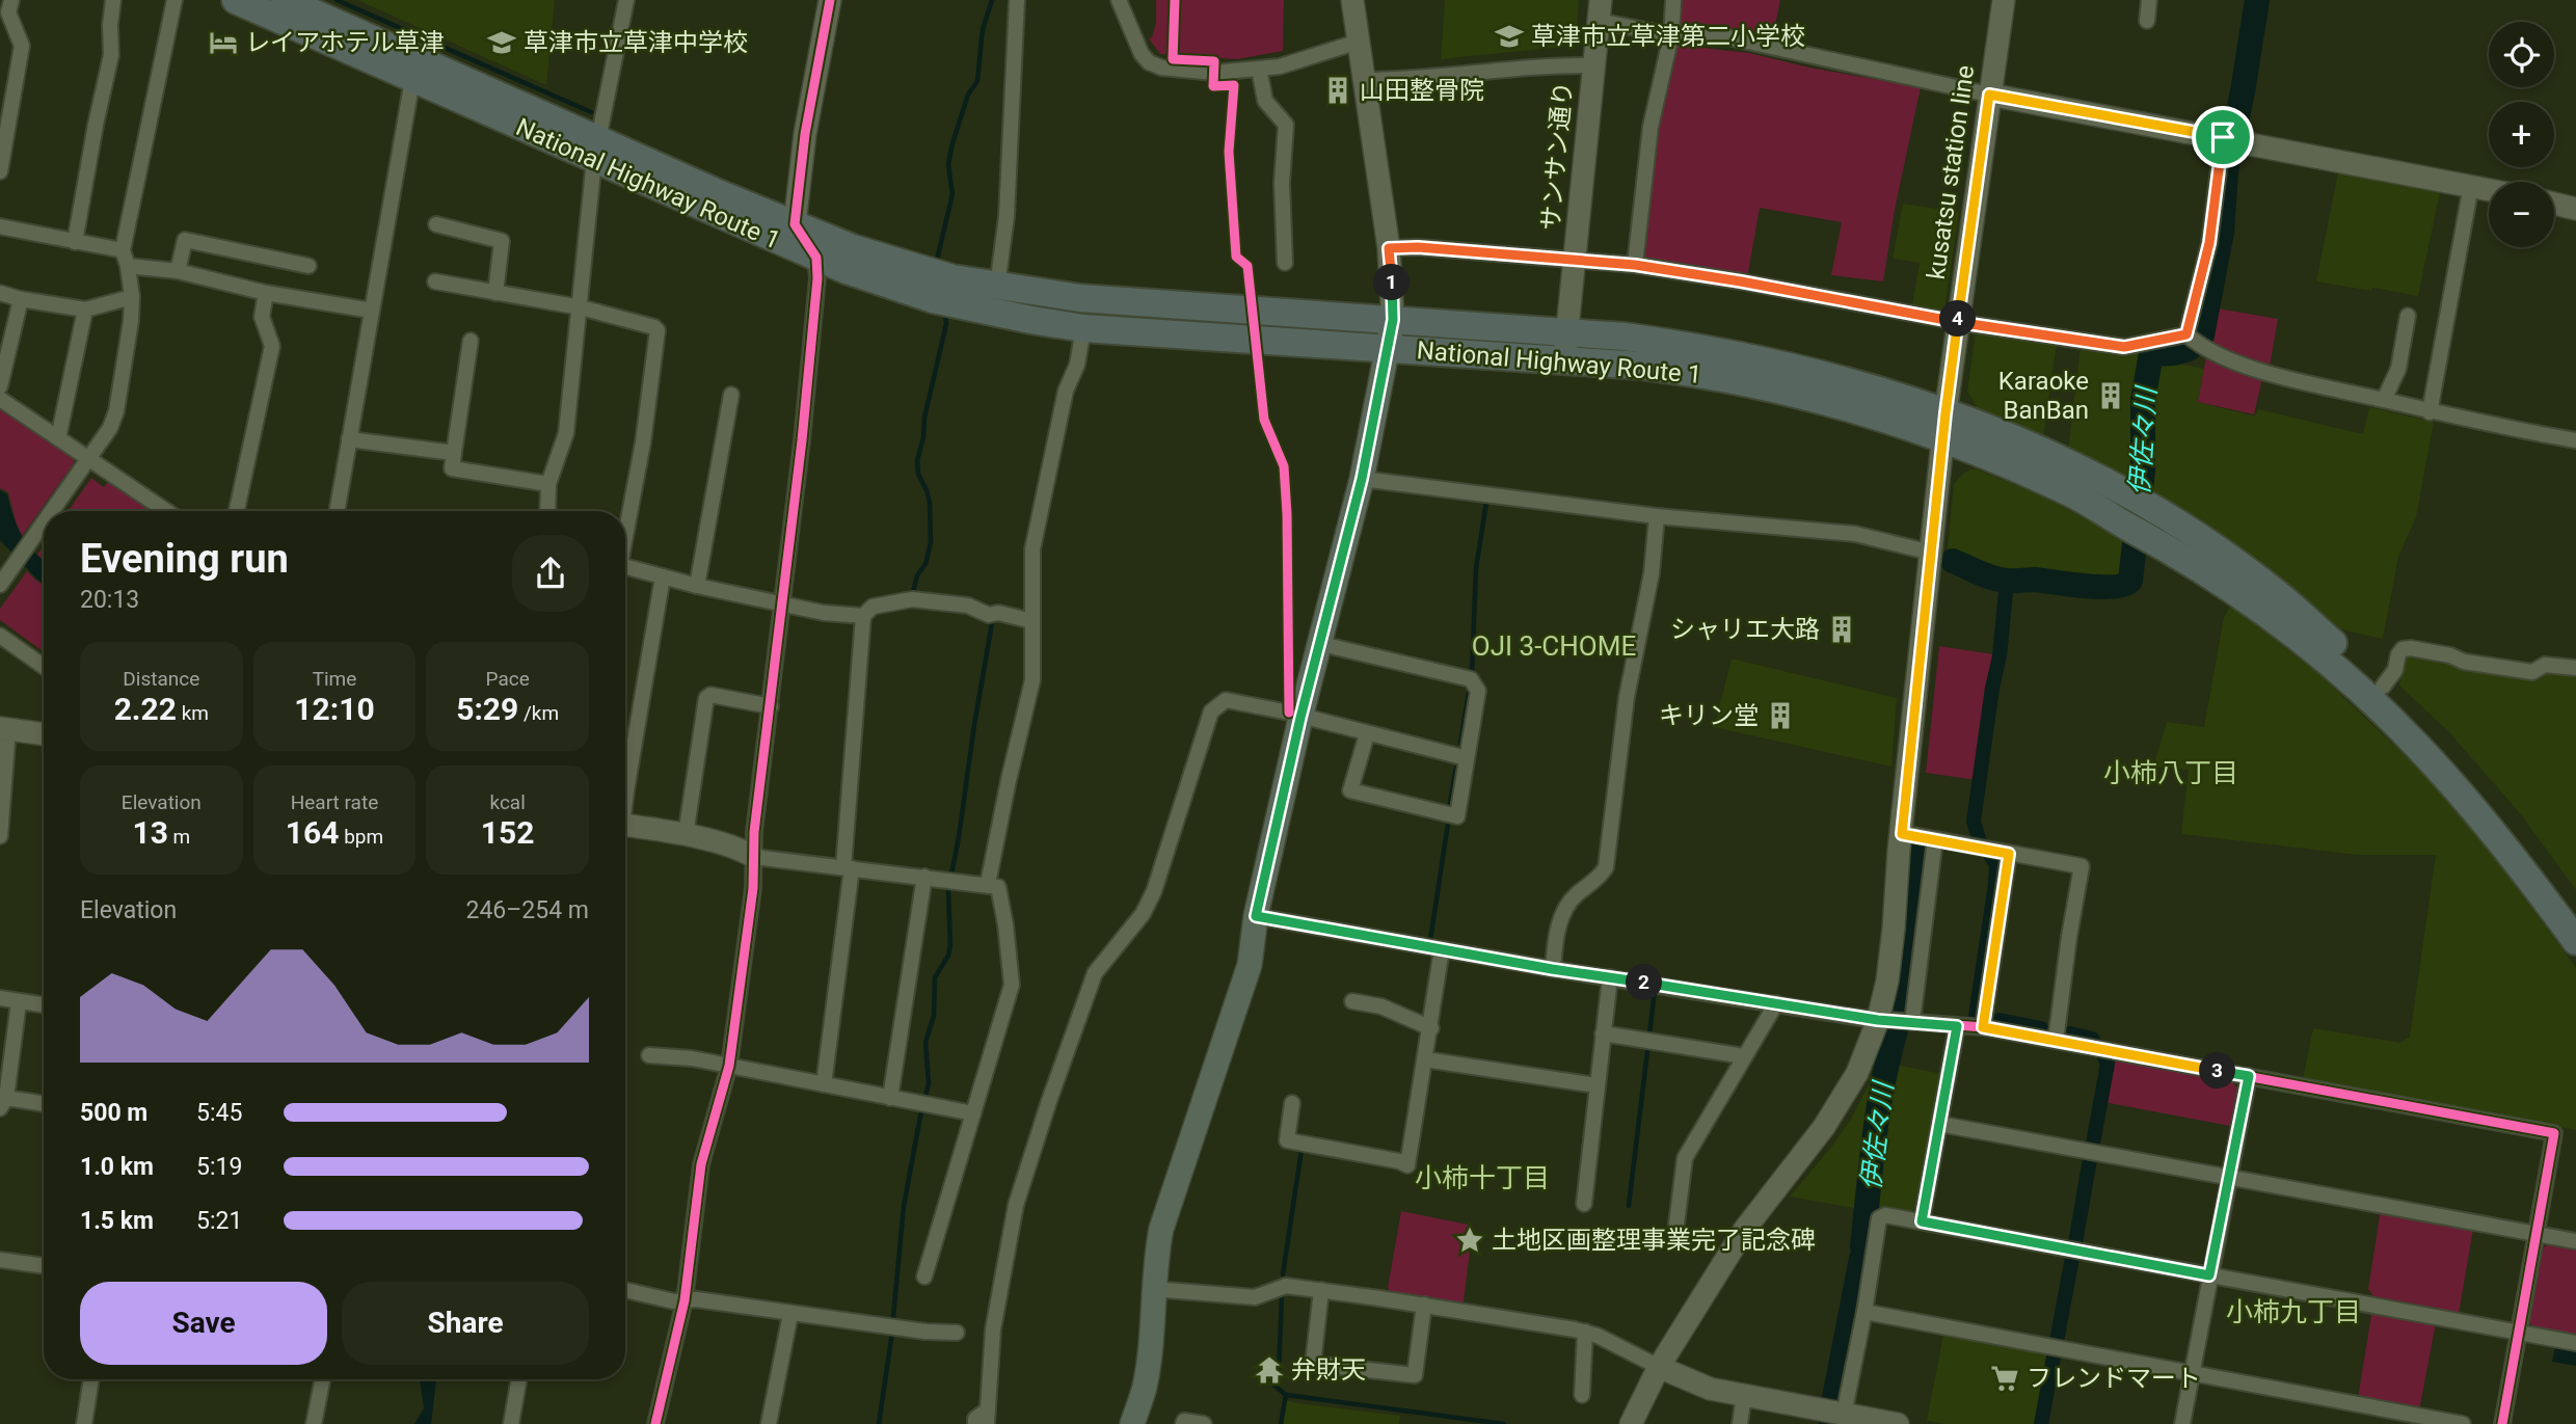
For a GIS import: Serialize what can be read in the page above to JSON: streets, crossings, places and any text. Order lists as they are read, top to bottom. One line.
{"streets":{"highway":["National Highway Route 1"],"street":["サンサン通り","kusatsu station line"]},"crossings":[["サンサン通り","National Highway Route 1"],["kusatsu station line","National Highway Route 1"]],"districts":["OJI 3-CHOME","小柿八丁目","小柿十丁目","小柿九丁目"],"water":["伊佐々川"],"places":{"school or university":["草津市立草津第二小学校","草津市立草津中学校"],"hotel":["レイアホテル草津"],"building":["山田整骨院","Karaoke BanBan","シャリエ大路","キリン堂"],"place":["土地区画整理事業完了記念碑"],"temple":["弁財天"],"supermarket":["フレンドマート"]},"page":{"map_buttons":["+","−"],"pins":["1","4","2","3"],"heading":["Evening run","20:13"],"stats":[["Distance","2.22 km"],["Time","12:10"],["Pace","5:29 /km"],["Elevation","13 m"],["Heart rate","164 bpm"],["kcal","152"]],"chart":["Elevation","246–254 m"],"list":[{"name":"500 m","note":"5:45"},{"name":"1.0 km","note":"5:19"},{"name":"1.5 km","note":"5:21"}],"buttons":["Save","Share"]}}
